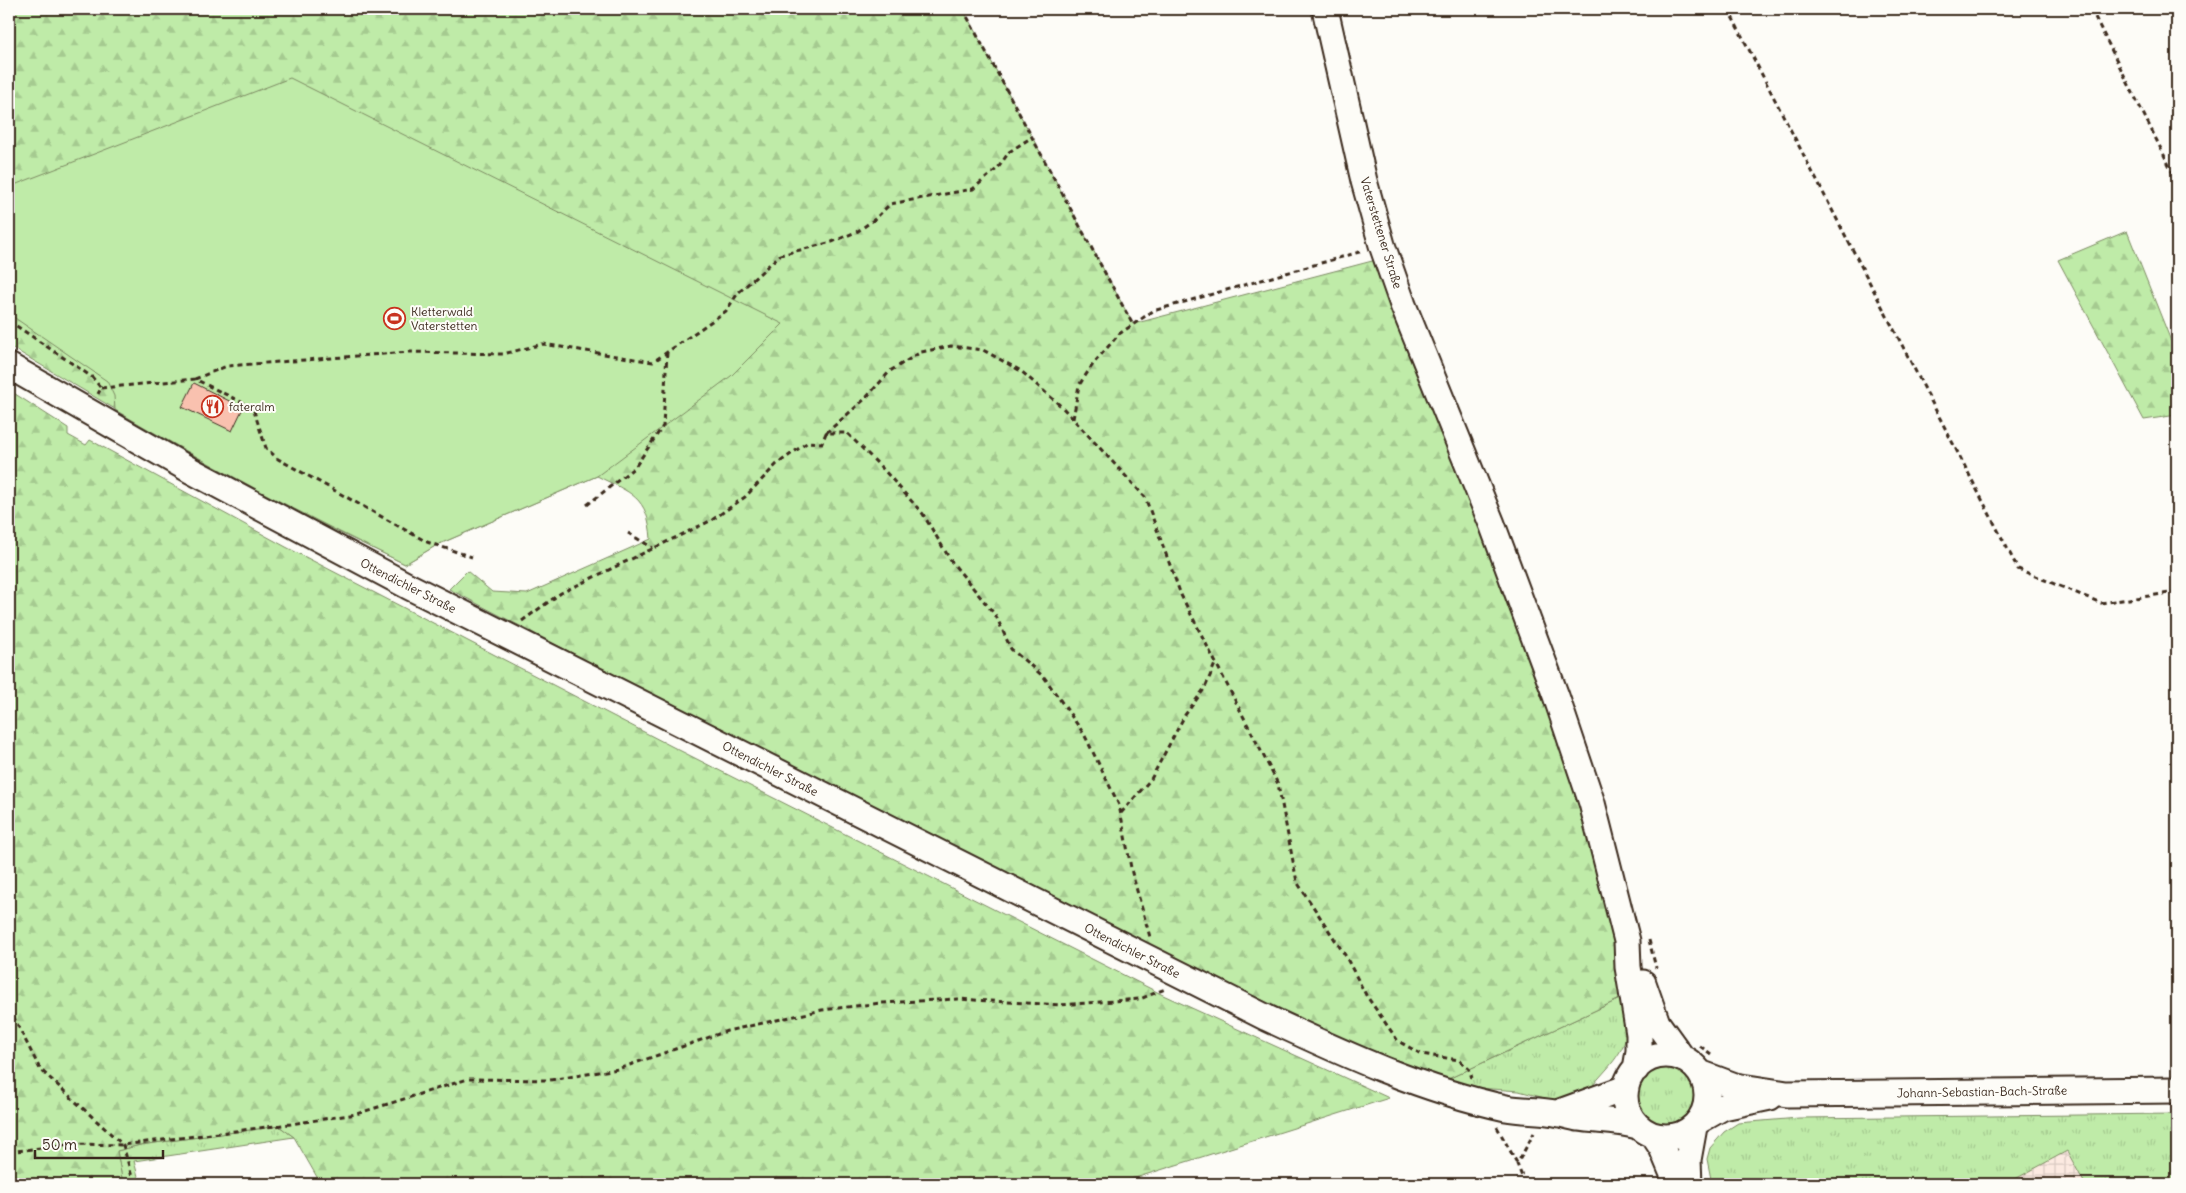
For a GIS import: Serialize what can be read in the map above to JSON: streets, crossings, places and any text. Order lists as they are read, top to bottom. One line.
{"streets":{"street":["Vaterstettener Straße","Ottendichler Straße","Johann-Sebastian-Bach-Straße"]},"crossings":[["Ottendichler Straße","Johann-Sebastian-Bach-Straße"]],"places":{"sports":["Kletterwald Vaterstetten"],"restaurant":["fateralm"]},"scale_bar":"50 m"}
